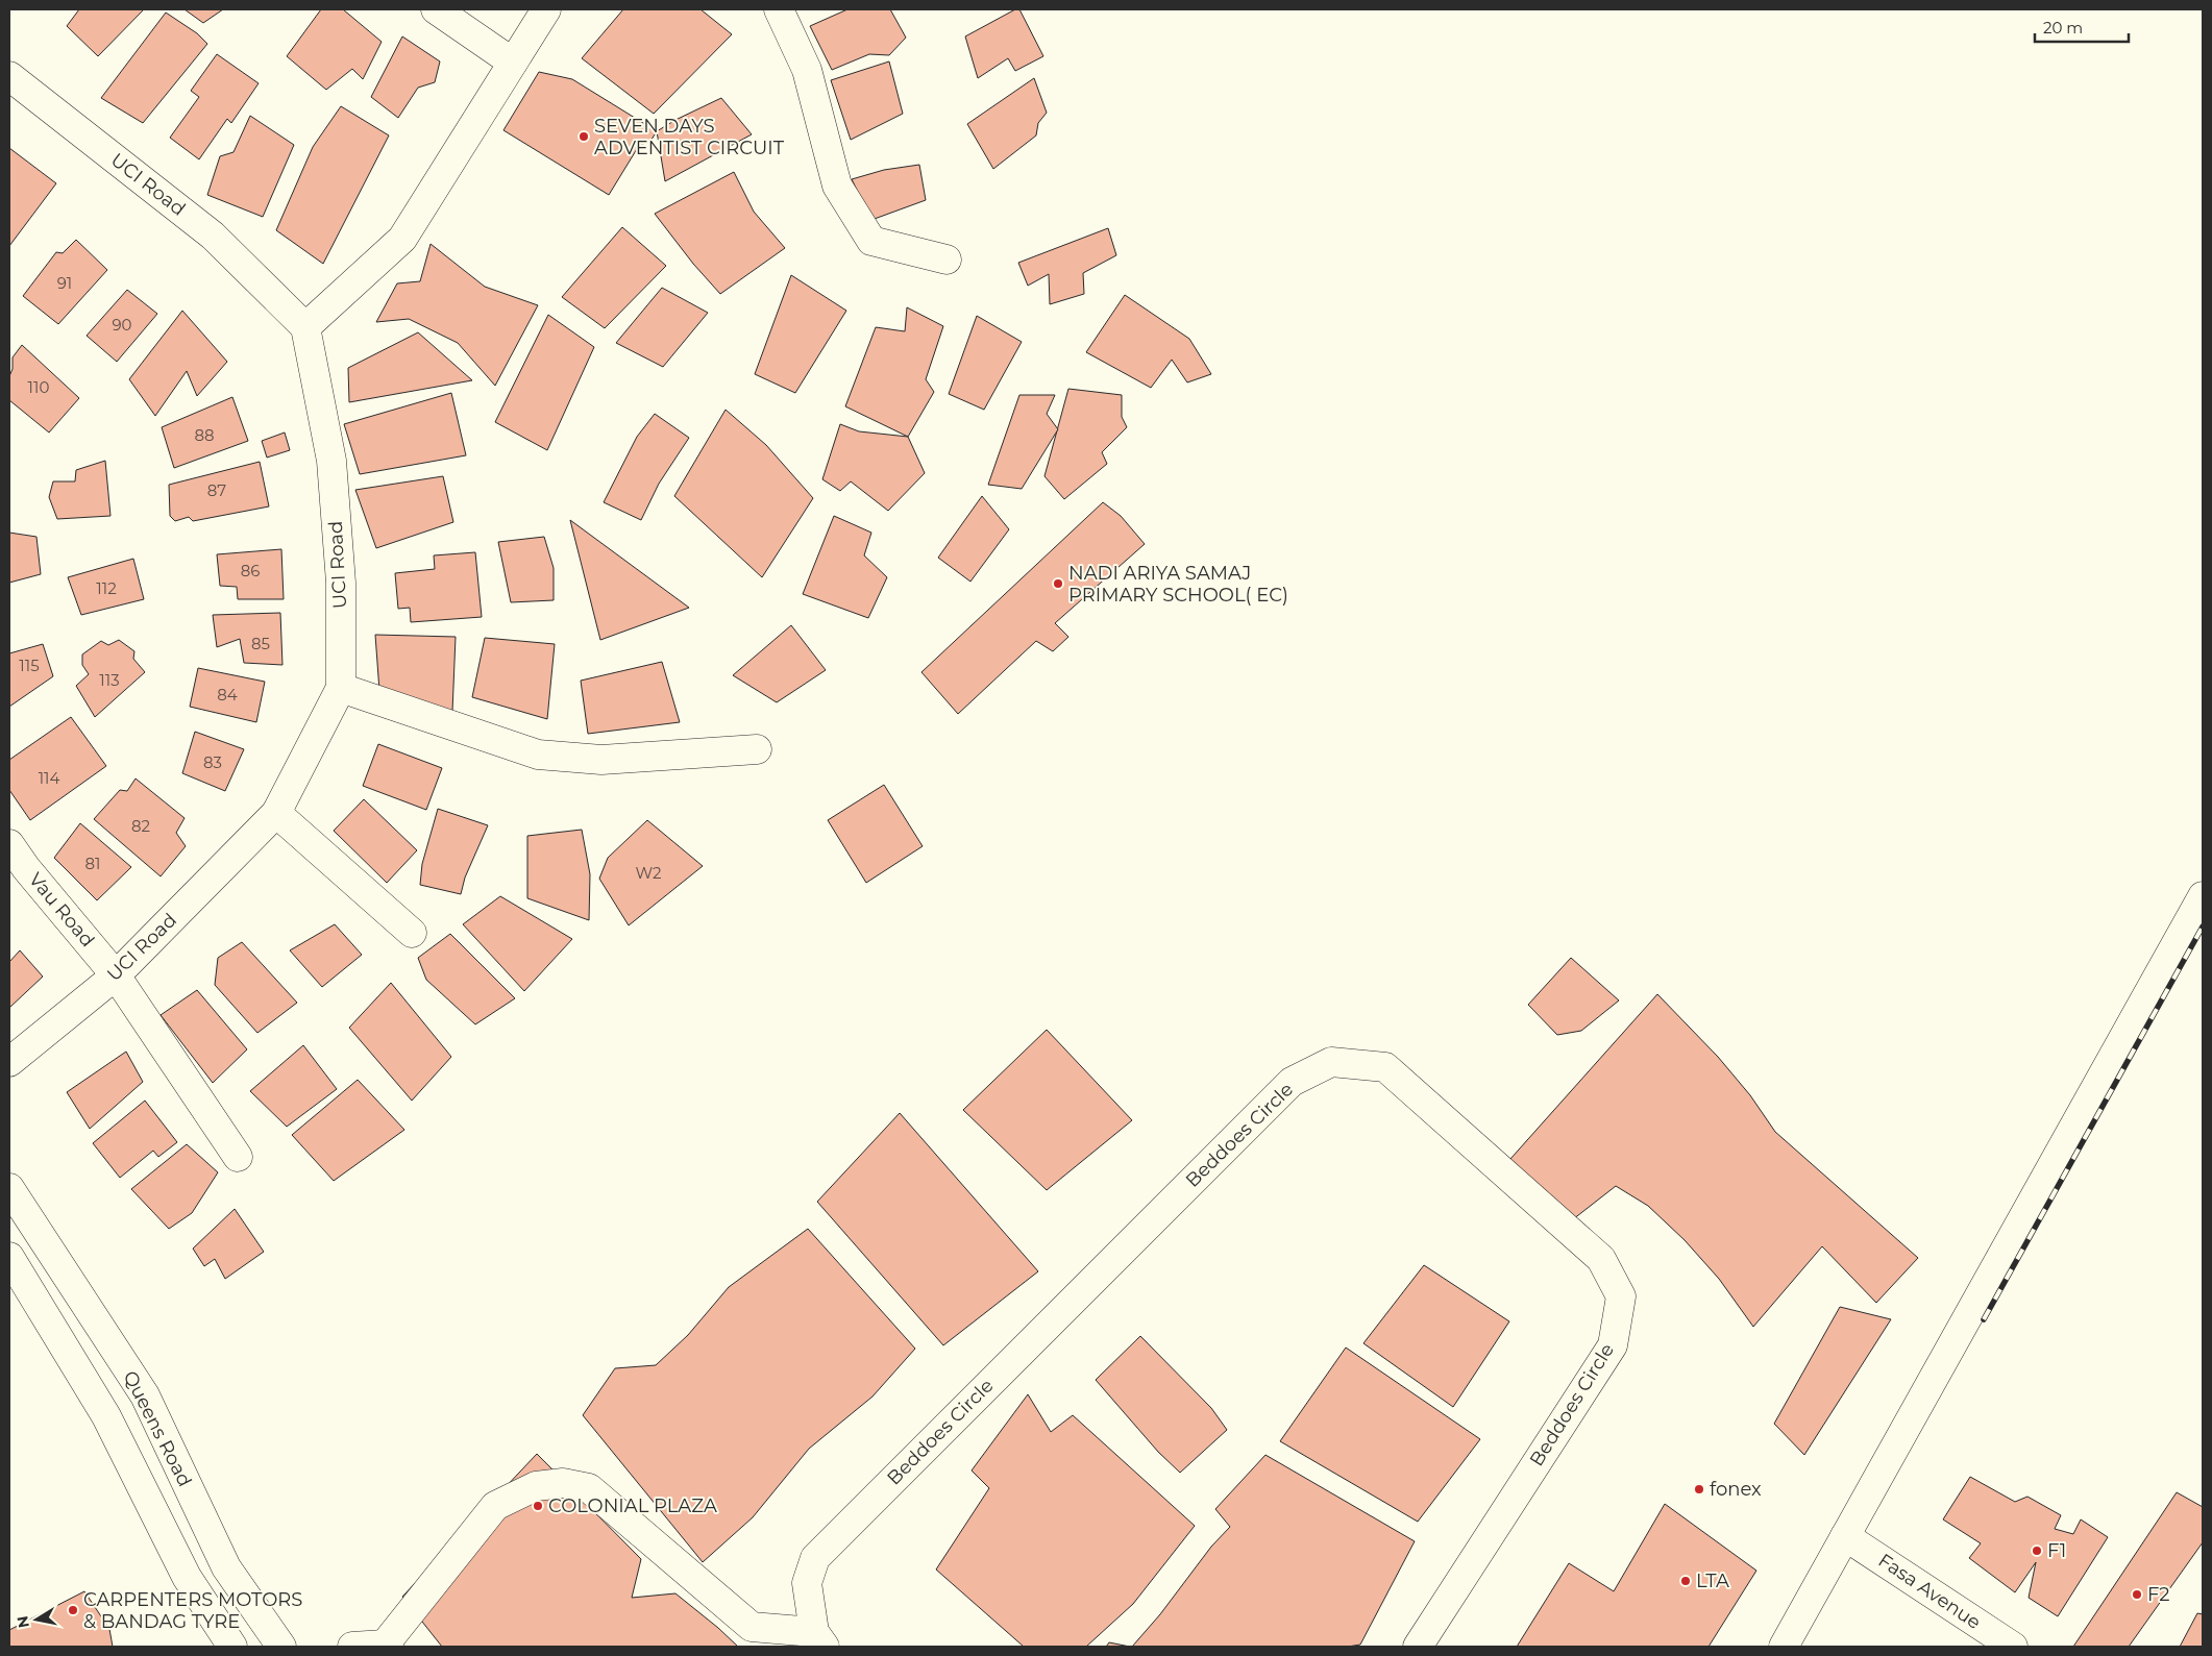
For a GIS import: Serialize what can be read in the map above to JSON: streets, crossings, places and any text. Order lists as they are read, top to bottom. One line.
{"streets":{"street":["UCI Road","Vau Road","Beddoes Circle","Queens Road","Fasa Avenue"]},"crossings":[["UCI Road","Vau Road"]],"places":["SEVEN DAYS ADVENTIST CIRCUIT","NADI ARIYA SAMAJ PRIMARY SCHOOL( EC)","fonex","COLONIAL PLAZA","F1","LTA","F2","CARPENTERS MOTORS & BANDAG TYRE"],"house_numbers":["91","90","110","88","87","86","112","85","115","113","84","83","114","82","81","W2"],"scale_bar":"20 m","north":"left"}
